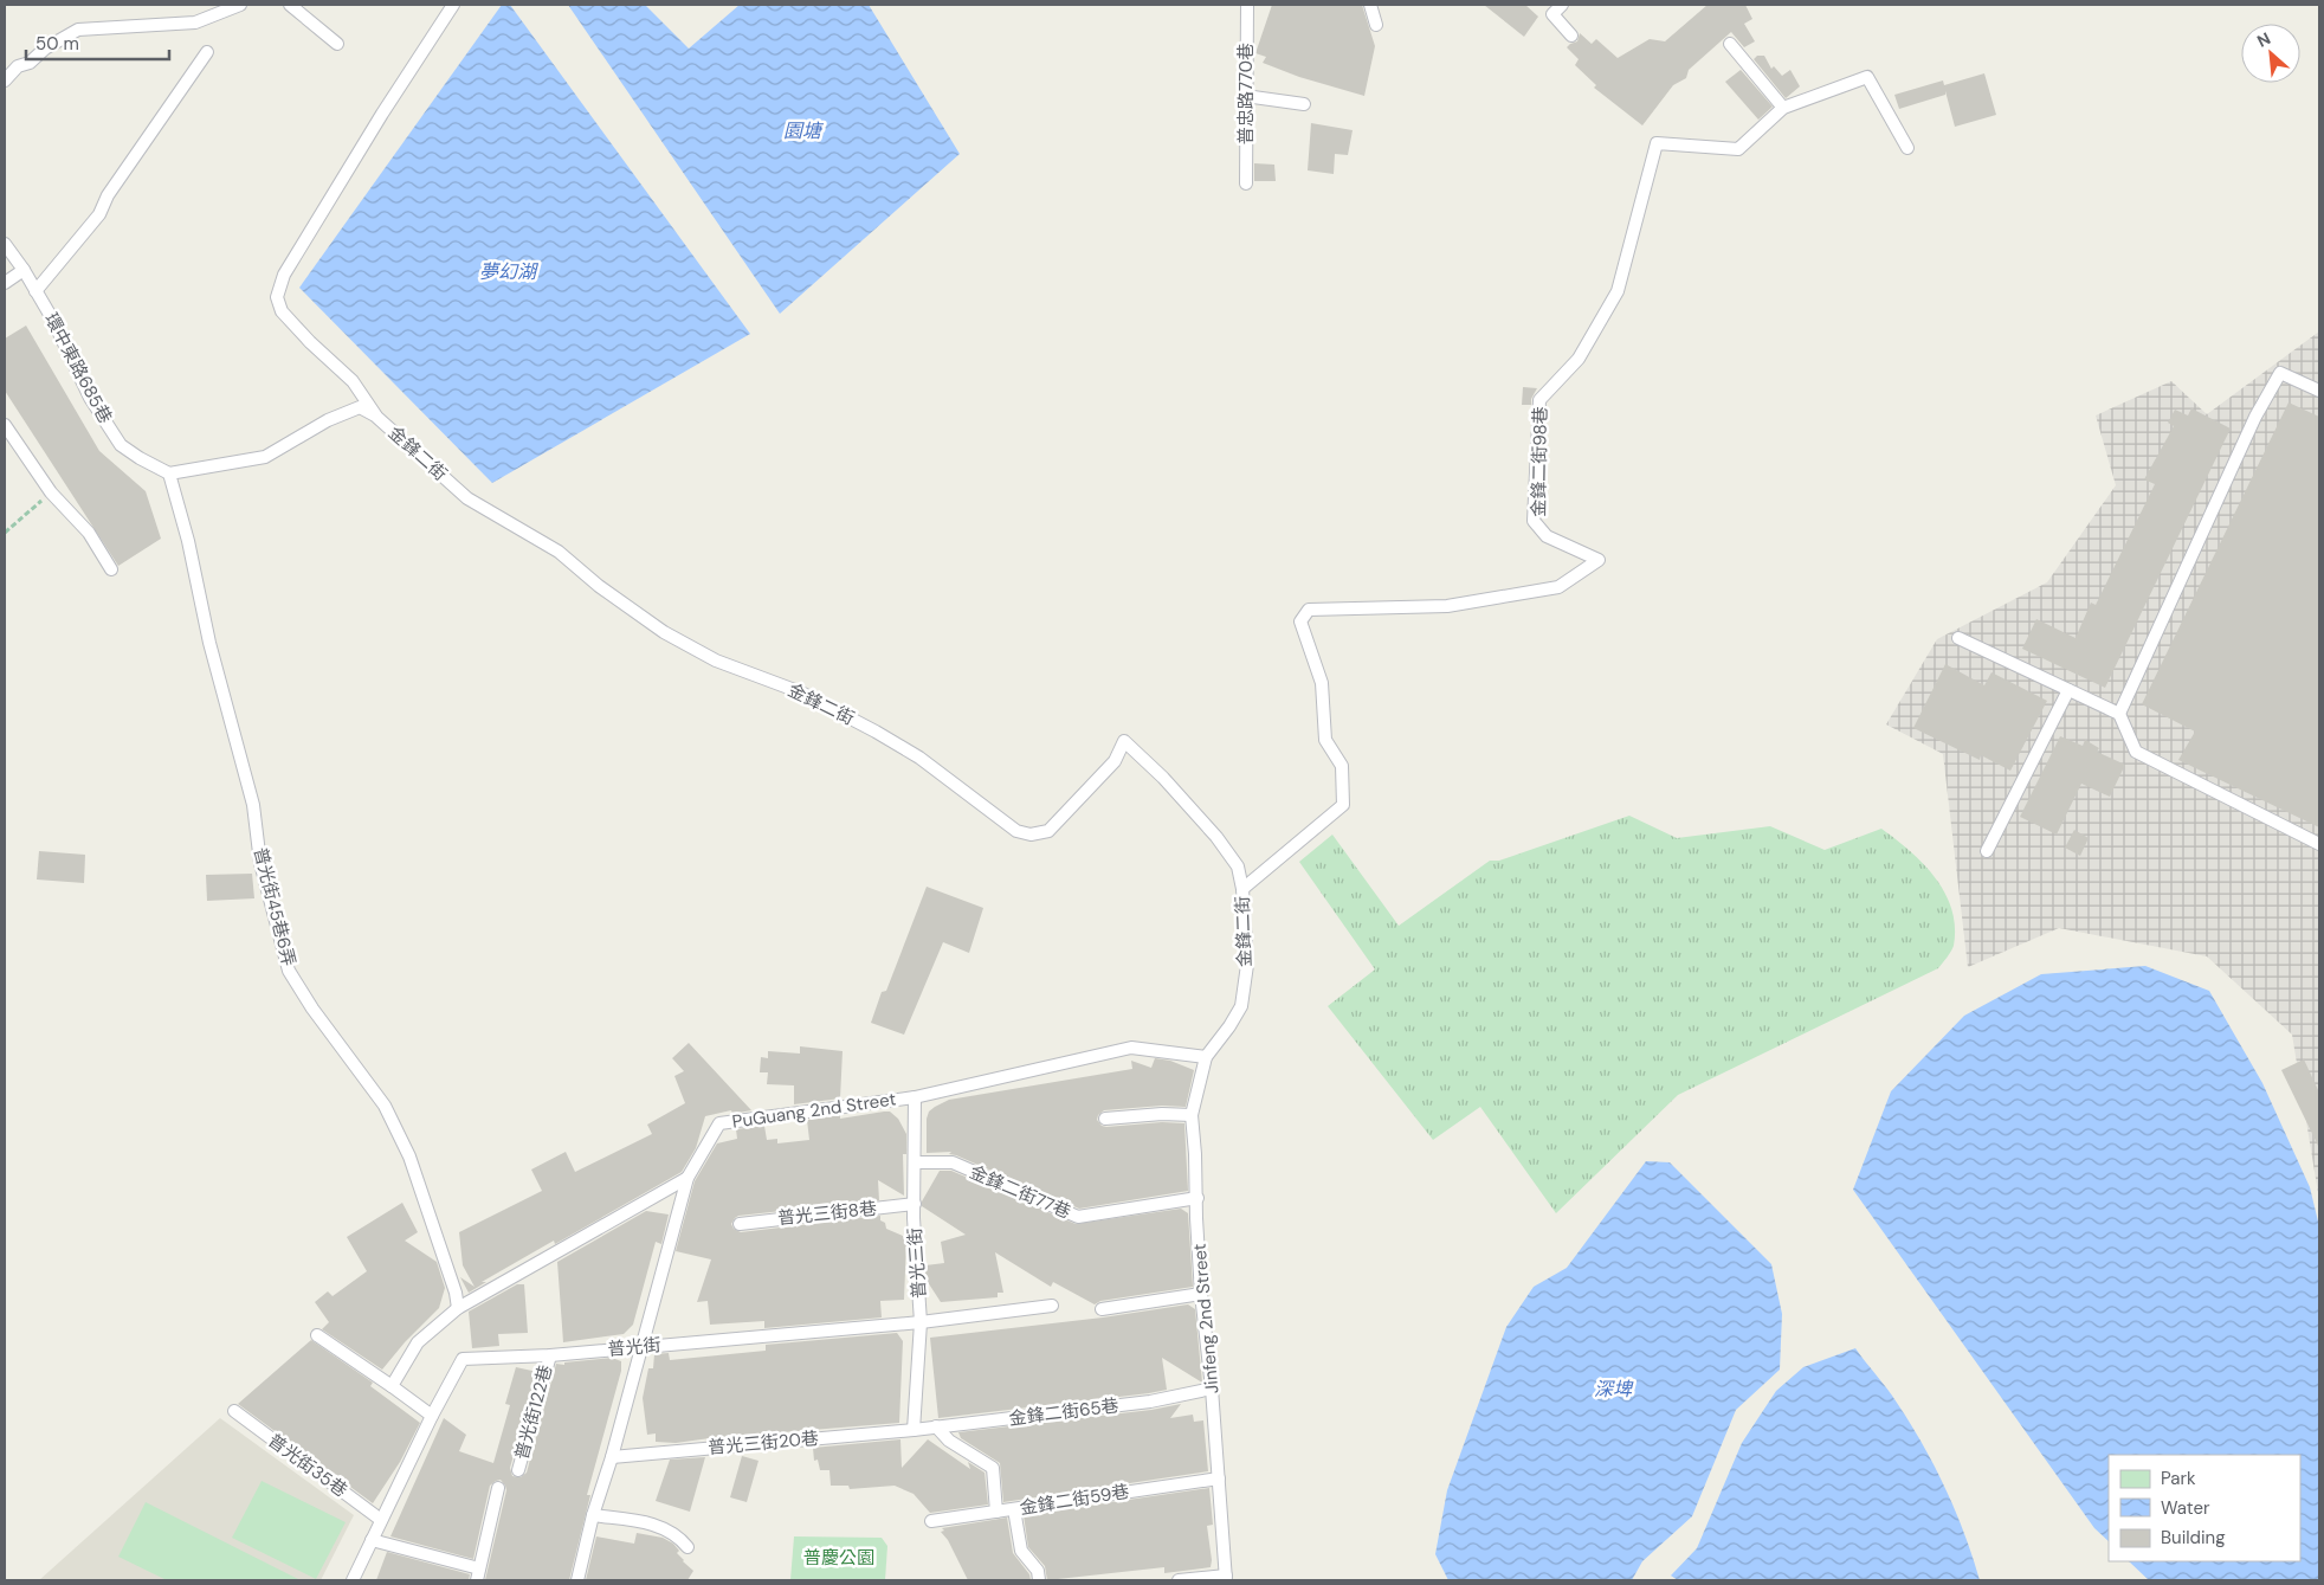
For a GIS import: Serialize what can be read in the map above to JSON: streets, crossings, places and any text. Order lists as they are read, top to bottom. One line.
{"streets":{"lane":["普忠路770巷","環中東路685巷","金鋒二街","金鋒二街98巷","普光街45巷6弄","PuGuang 2nd Street","金鋒二街77巷","普光三街8巷","普光三街","Jinfeng 2nd Street","普光街","普光街122巷","金鋒二街65巷","普光三街20巷","普光街35巷","金鋒二街59巷"]},"crossings":[["環中東路685巷","金鋒二街"],["環中東路685巷","普光街45巷6弄"],["金鋒二街","金鋒二街98巷"],["金鋒二街","普光街45巷6弄"],["金鋒二街","PuGuang 2nd Street"],["金鋒二街","Jinfeng 2nd Street"],["PuGuang 2nd Street","普光三街"],["PuGuang 2nd Street","Jinfeng 2nd Street"],["PuGuang 2nd Street","普光街"],["PuGuang 2nd Street","普光三街20巷"],["金鋒二街77巷","普光三街"],["金鋒二街77巷","Jinfeng 2nd Street"],["普光三街8巷","普光三街"],["普光三街","普光街"],["普光三街","金鋒二街65巷"],["普光三街","普光三街20巷"],["Jinfeng 2nd Street","金鋒二街65巷"],["Jinfeng 2nd Street","金鋒二街59巷"],["普光街","普光街122巷"],["普光街","普光街35巷"],["金鋒二街65巷","普光三街20巷"]],"water":["園塘","夢幻湖","深埤"],"parks":["普慶公園"],"legend":["Park","Water","Building"],"scale_bar":"50 m","north":"top left"}
